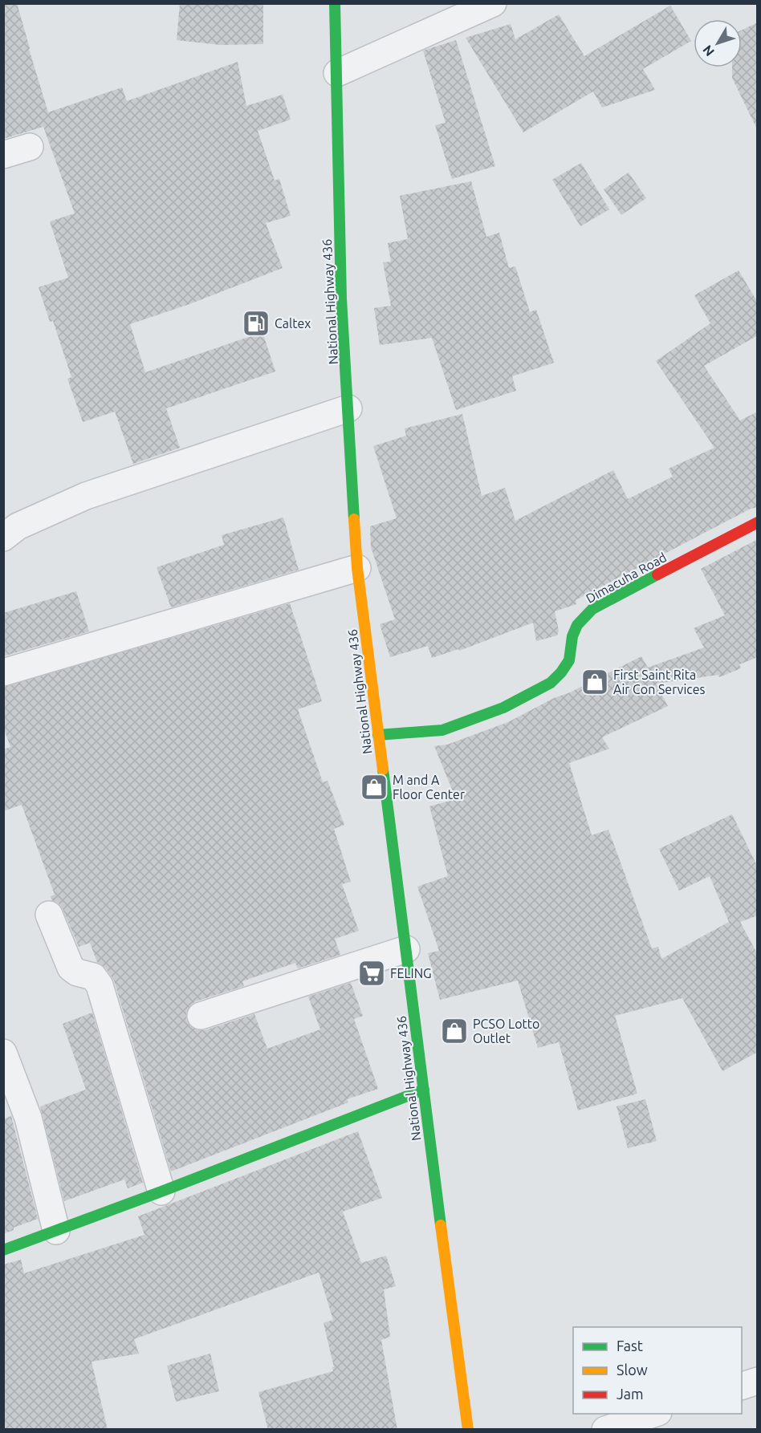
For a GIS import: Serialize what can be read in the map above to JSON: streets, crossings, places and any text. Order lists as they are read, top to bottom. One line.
{"streets":{"main road":["National Highway 436","Dimacuha Road"]},"crossings":[["National Highway 436","Dimacuha Road"]],"places":{"fuel station":["Caltex"],"shop":["First Saint Rita Air Con Services","M and A Floor Center","PCSO Lotto Outlet"],"supermarket":["FELING"]},"legend":["Fast","Slow","Jam"],"north":"bottom left"}
